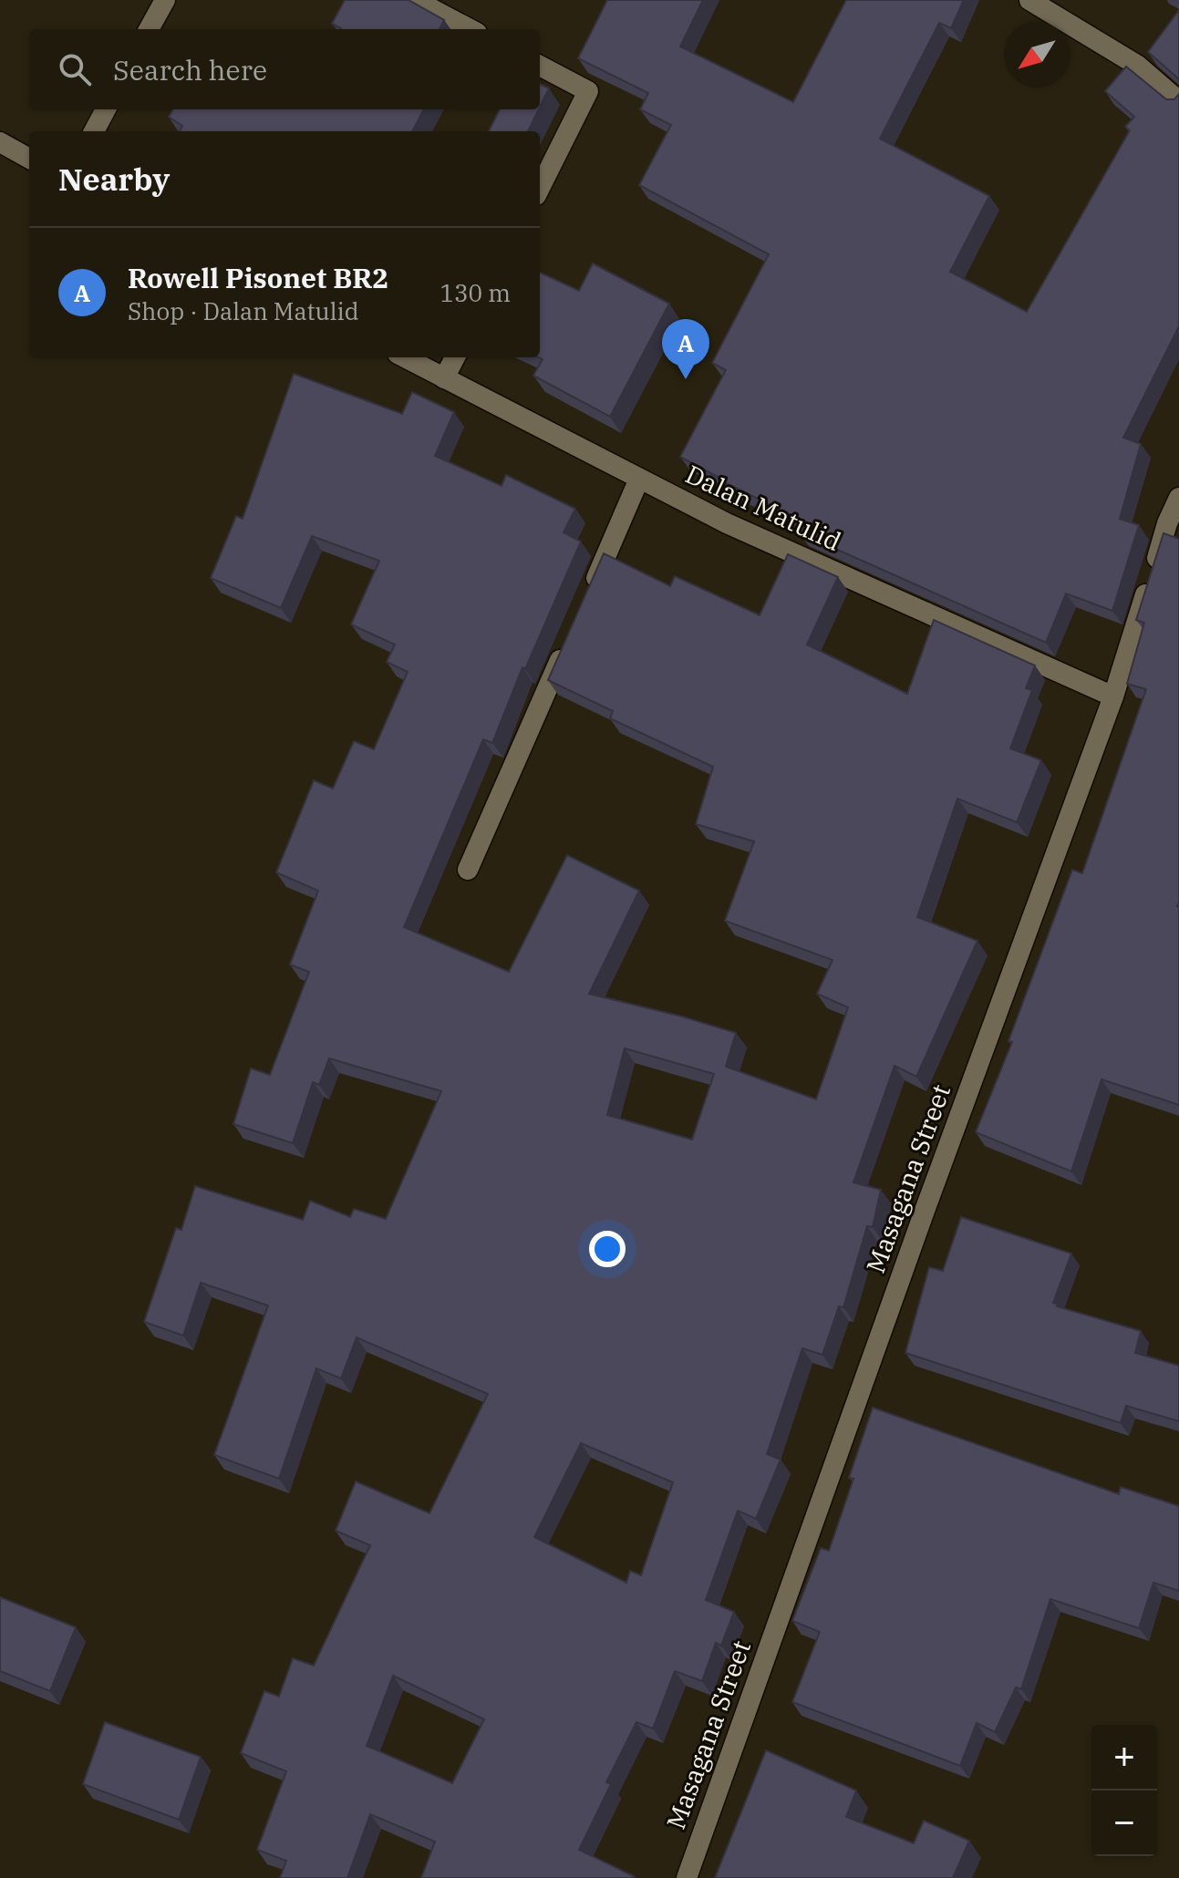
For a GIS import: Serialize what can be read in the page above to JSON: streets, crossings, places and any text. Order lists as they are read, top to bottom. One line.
{"streets":{"street":["Dalan Matulid","Masagana Street"]},"crossings":[["Dalan Matulid","Masagana Street"]],"north":"bottom left","page":{"search":"Search here","heading":"Nearby","list":[{"mark":"A","name":"Rowell Pisonet BR2","note":"Shop · Dalan Matulid","value":"130 m"}],"pins":"A","map_buttons":["+","−"]}}
